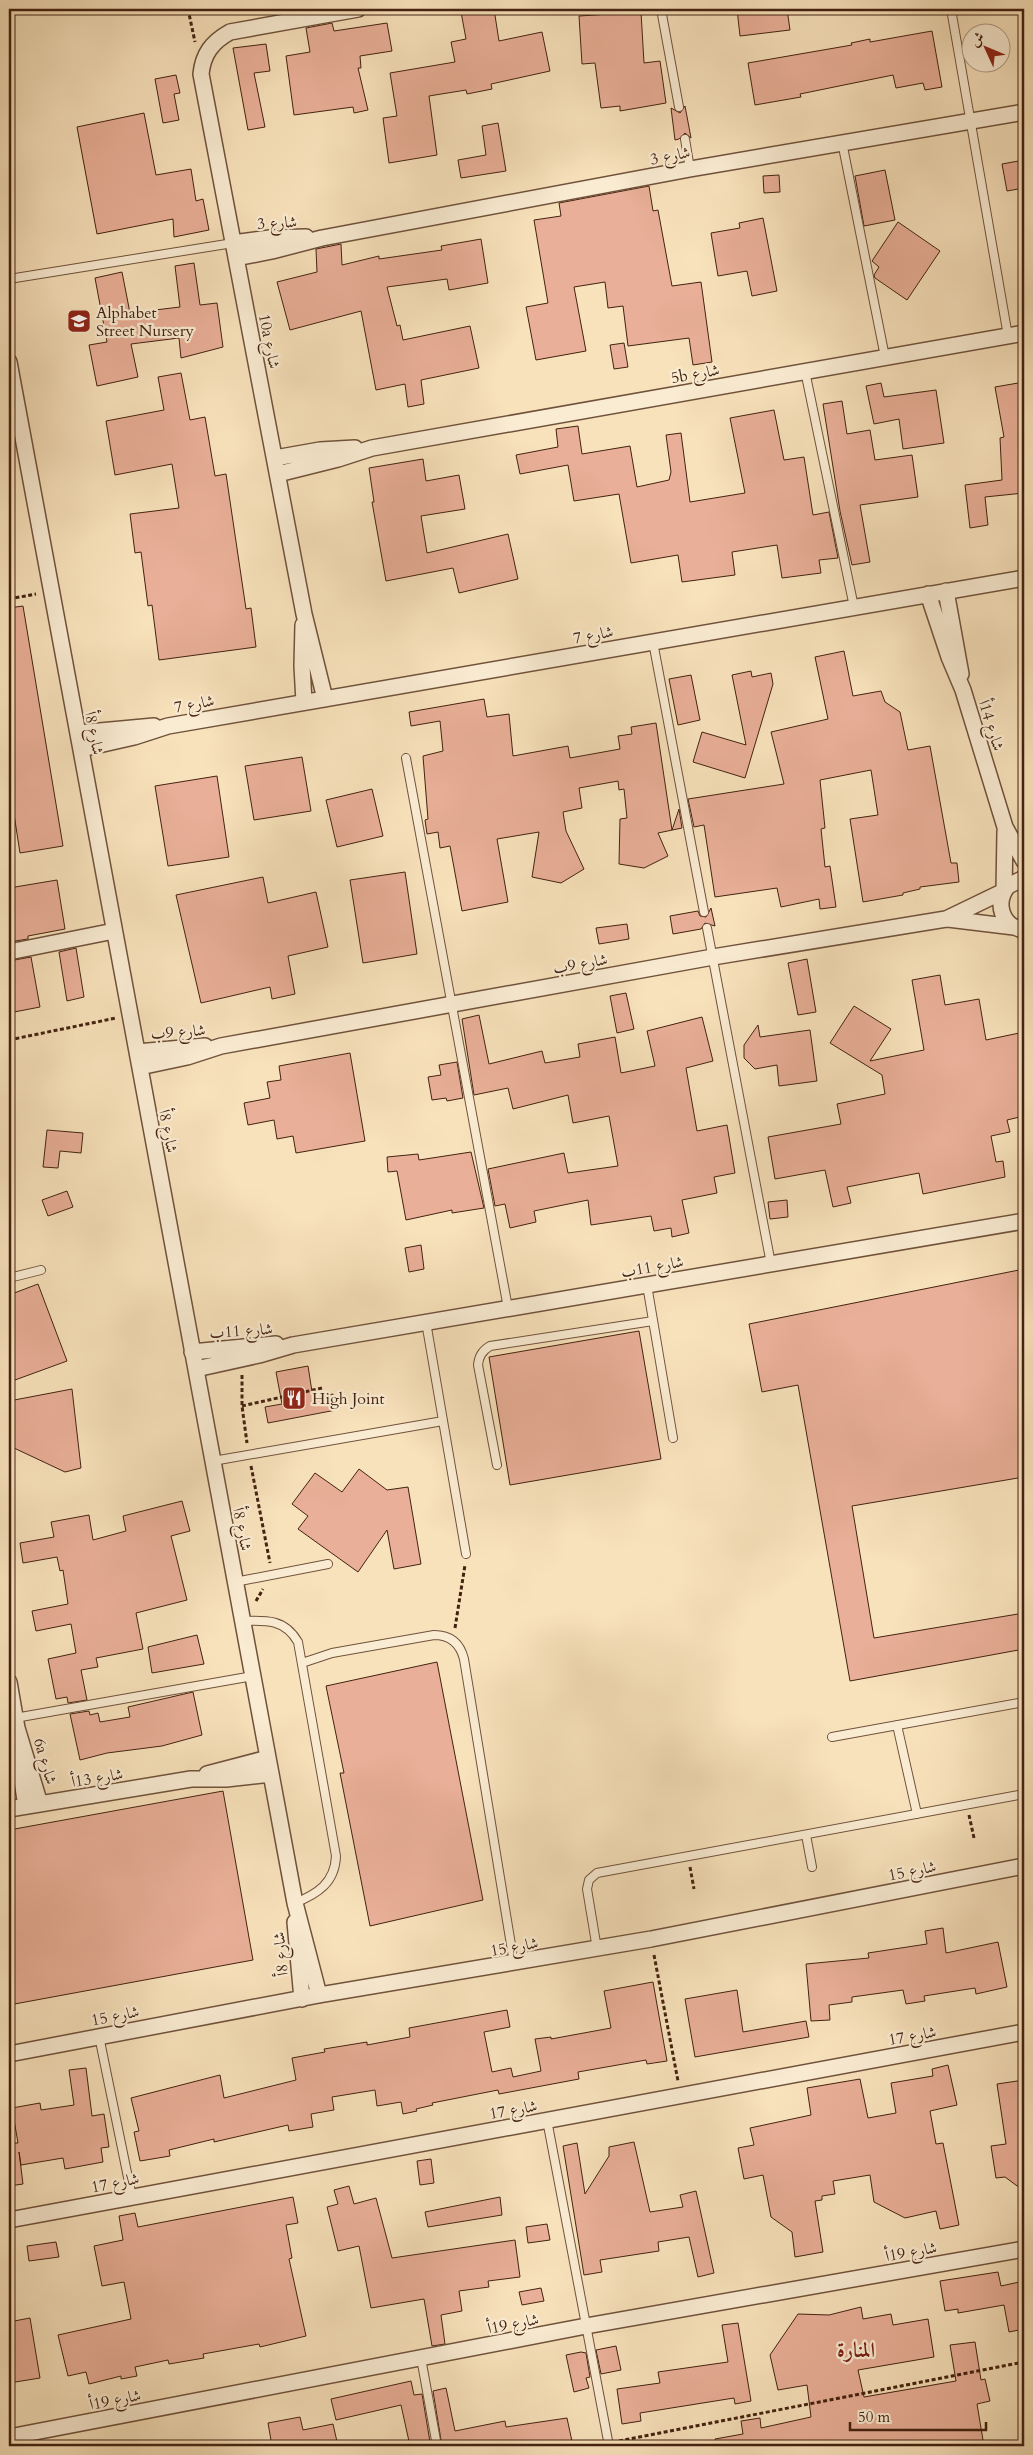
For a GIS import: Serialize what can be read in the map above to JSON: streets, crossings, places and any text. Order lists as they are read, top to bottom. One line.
{"streets":{"street":["شارع 3","10a شارع","5b شارع","شارع 7","شارع 14أ","شارع 8أ","شارع 9ب","شارع 11ب","6a شارع","شارع 13أ","شارع 15","شارع 17","شارع 19أ"]},"crossings":[["شارع 3","10a شارع"],["10a شارع","5b شارع"],["10a شارع","شارع 7"],["شارع 7","شارع 14أ"],["شارع 7","شارع 8أ"],["شارع 14أ","شارع 9ب"],["شارع 8أ","شارع 9ب"],["شارع 8أ","شارع 11ب"],["شارع 8أ","شارع 13أ"],["شارع 8أ","شارع 15"],["6a شارع","شارع 13أ"]],"districts":["المنارة"],"places":{"school or university":["Alphabet Street Nursery"],"restaurant":["High Joint"]},"scale_bar":"50 m","north":"top left"}
